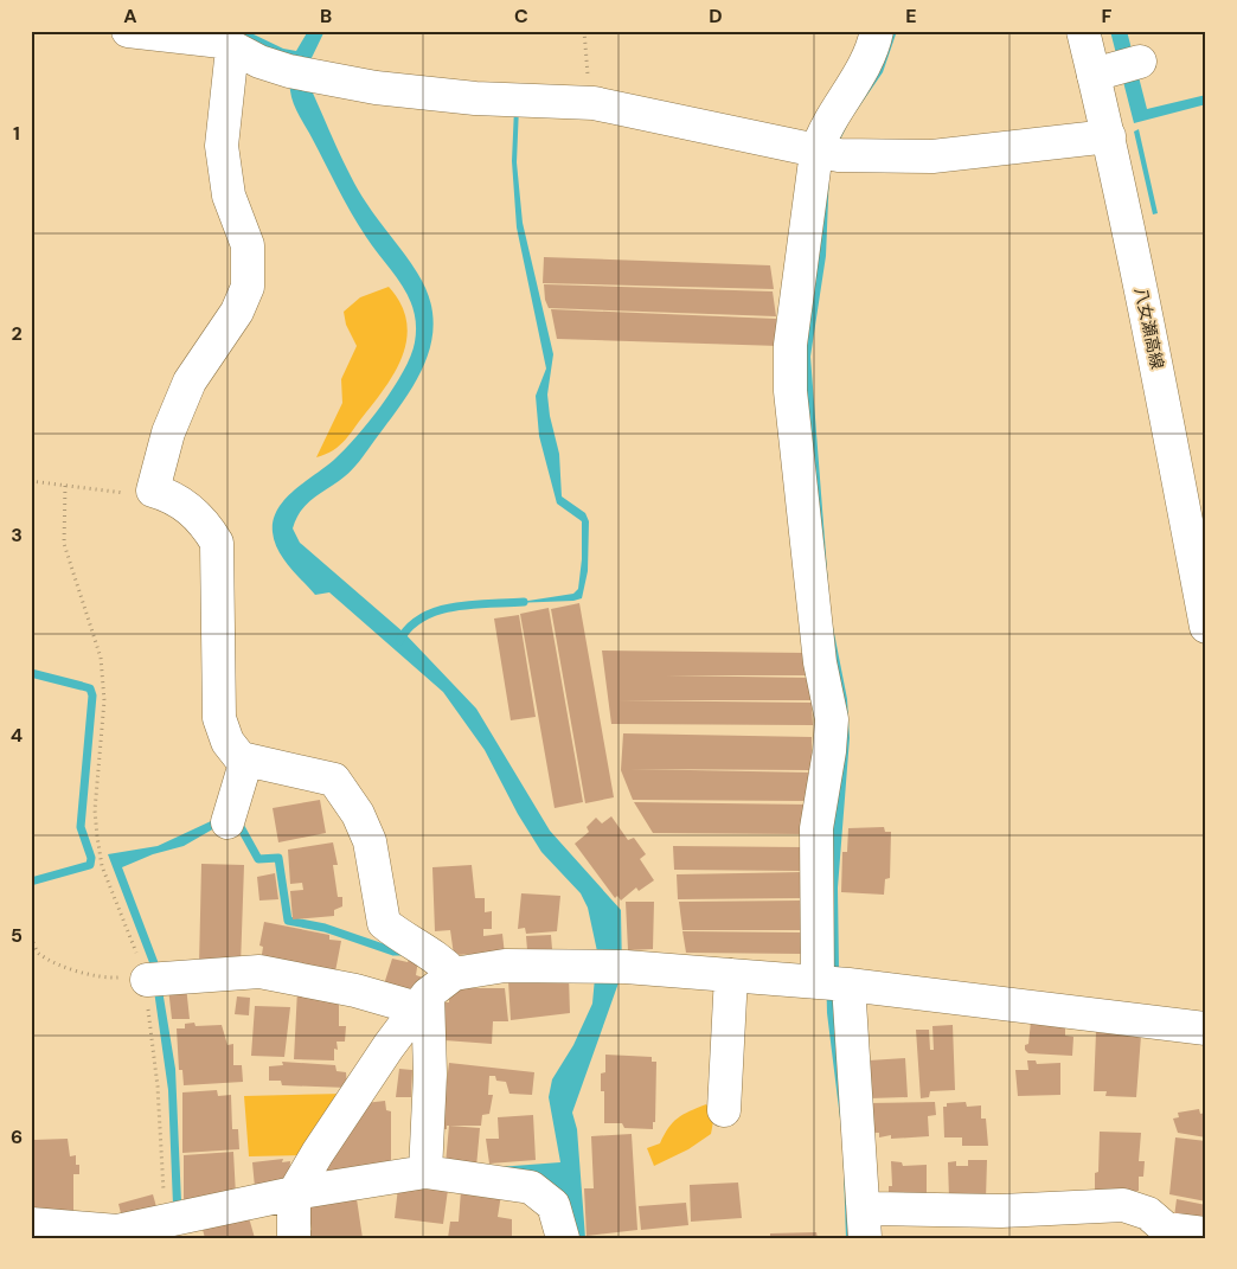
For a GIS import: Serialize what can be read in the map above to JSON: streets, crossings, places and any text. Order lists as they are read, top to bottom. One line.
{"streets":{"street":["八女瀬高線"]},"grid":{"columns":["A","B","C","D","E","F"],"rows":["1","2","3","4","5","6"]}}
